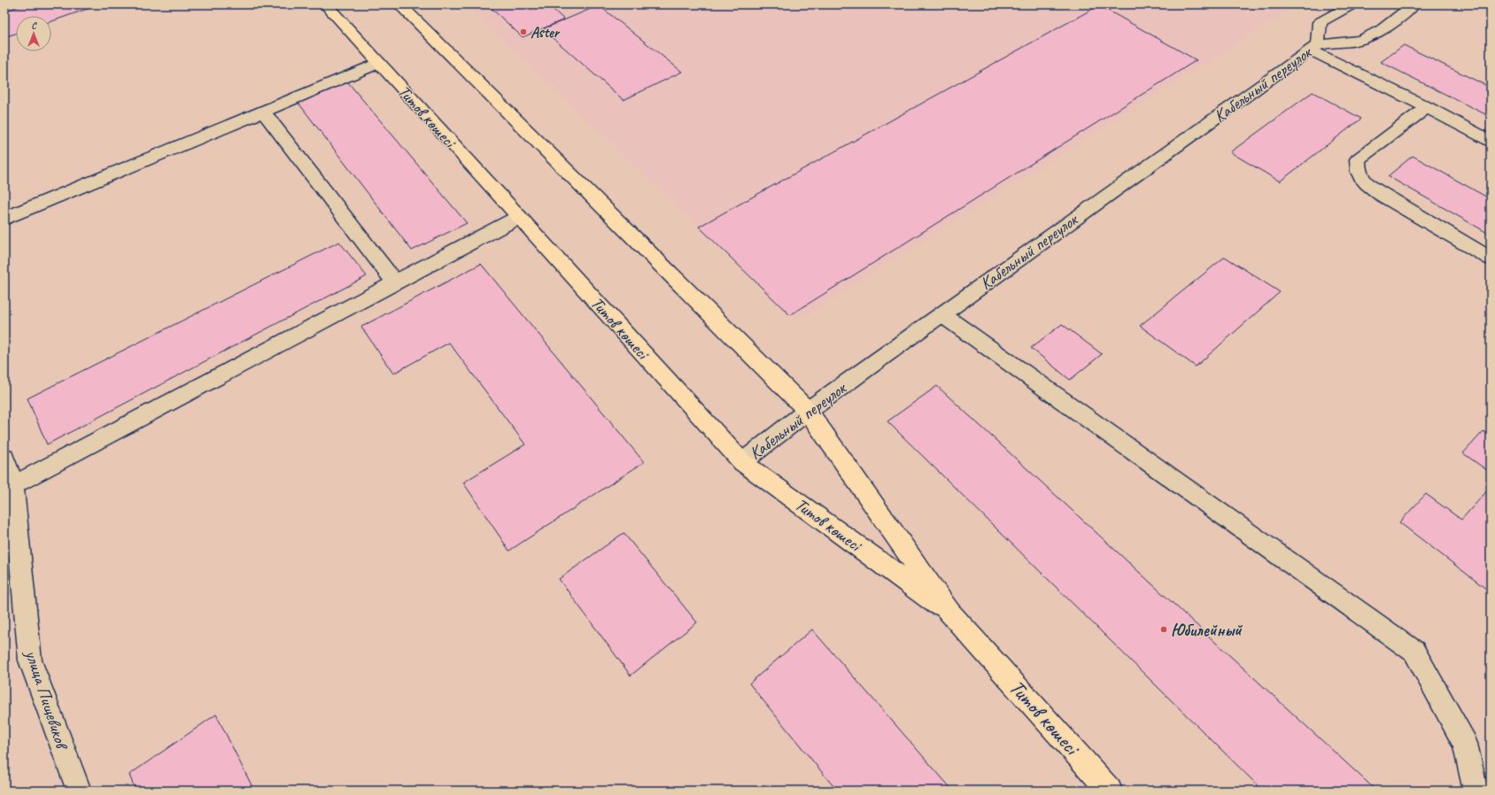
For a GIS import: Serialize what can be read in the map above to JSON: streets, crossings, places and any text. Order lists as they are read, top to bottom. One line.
{"streets":{"highway":["Титов көшесі"],"street":["Кабельный переулок","улица Пищевиков"]},"crossings":[["Кабельный переулок","Титов көшесі"]],"places":["Aster","Юбилейный"],"north":"top"}
